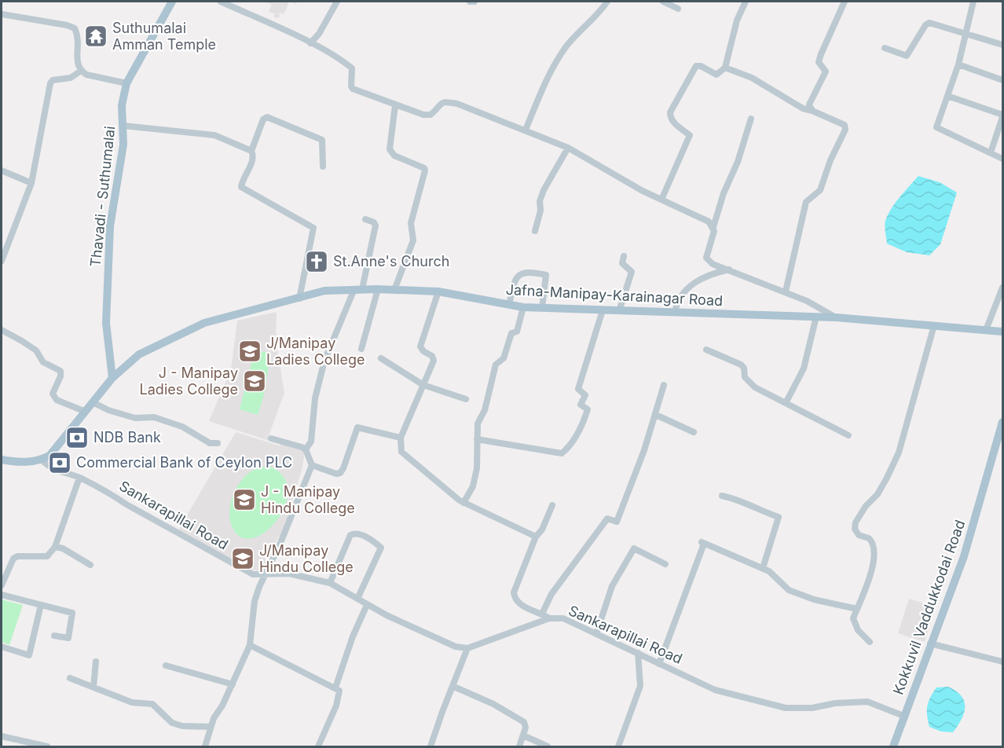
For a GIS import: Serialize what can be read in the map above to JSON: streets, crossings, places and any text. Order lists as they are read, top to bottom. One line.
{"streets":{"main road":["Thavadi - Suthumalai","Jafna-Manipay-Karainagar Road","Kokkuvil Vaddukkodai Road"],"street":["Sankarapillai Road"]},"crossings":[["Thavadi - Suthumalai","Jafna-Manipay-Karainagar Road"],["Jafna-Manipay-Karainagar Road","Sankarapillai Road"],["Sankarapillai Road","Kokkuvil Vaddukkodai Road"]],"places":{"temple":["Suthumalai Amman Temple"],"church":["St.Anne's Church"],"school or university":["J/Manipay Ladies College","J - Manipay Ladies College","J - Manipay Hindu College","J/Manipay Hindu College"],"bank":["NDB Bank","Commercial Bank of Ceylon PLC"]}}
